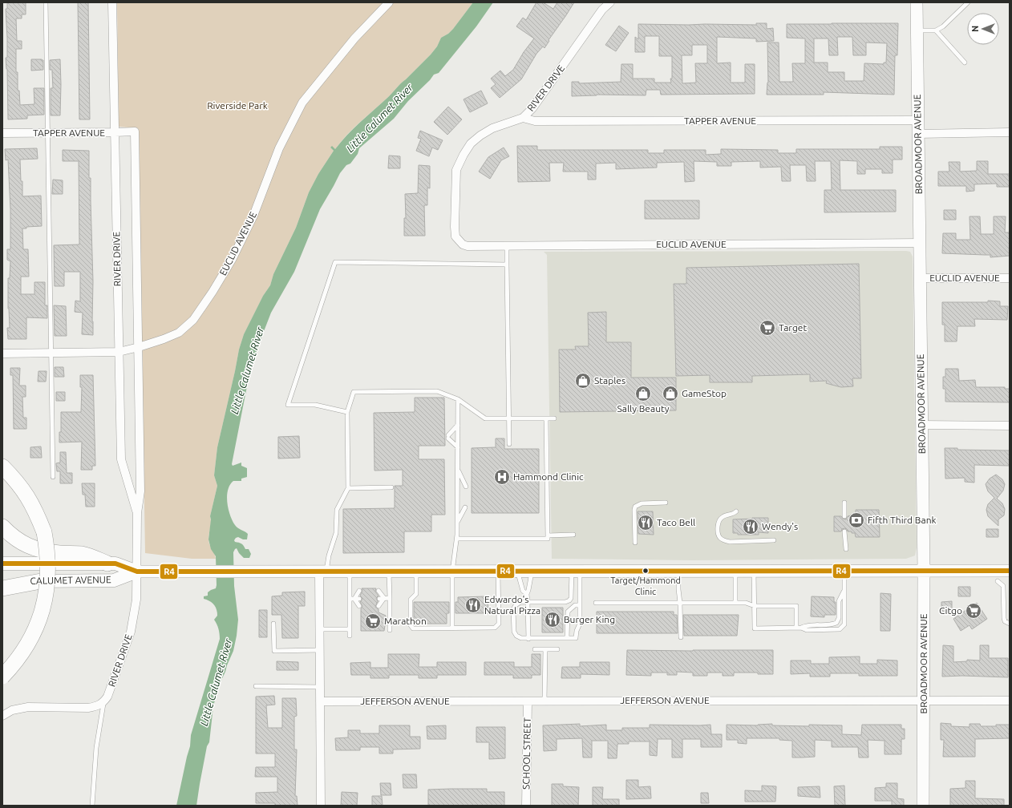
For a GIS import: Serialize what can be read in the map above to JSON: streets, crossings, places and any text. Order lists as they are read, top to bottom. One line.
{"streets":{"main road":["BROADMOOR AVENUE","CALUMET AVENUE"],"street":["RIVER DRIVE","TAPPER AVENUE","EUCLID AVENUE","JEFFERSON AVENUE","SCHOOL STREET"]},"crossings":[["RIVER DRIVE","TAPPER AVENUE"],["RIVER DRIVE","EUCLID AVENUE"],["RIVER DRIVE","CALUMET AVENUE"],["TAPPER AVENUE","BROADMOOR AVENUE"],["BROADMOOR AVENUE","EUCLID AVENUE"],["BROADMOOR AVENUE","CALUMET AVENUE"],["BROADMOOR AVENUE","JEFFERSON AVENUE"],["JEFFERSON AVENUE","SCHOOL STREET"]],"water":["Little Calumet River"],"parks":["Riverside Park"],"places":{"supermarket":["Target","Citgo","Marathon"],"shop":["Staples","Sally Beauty","GameStop"],"hospital":["Hammond Clinic"],"bank":["Fifth Third Bank"],"restaurant":["Taco Bell","Wendy's","Edwardo's Natural Pizza","Burger King"],"other":["Target/Hammond Clinic"]},"lines":["transit line R4"],"north":"left"}
